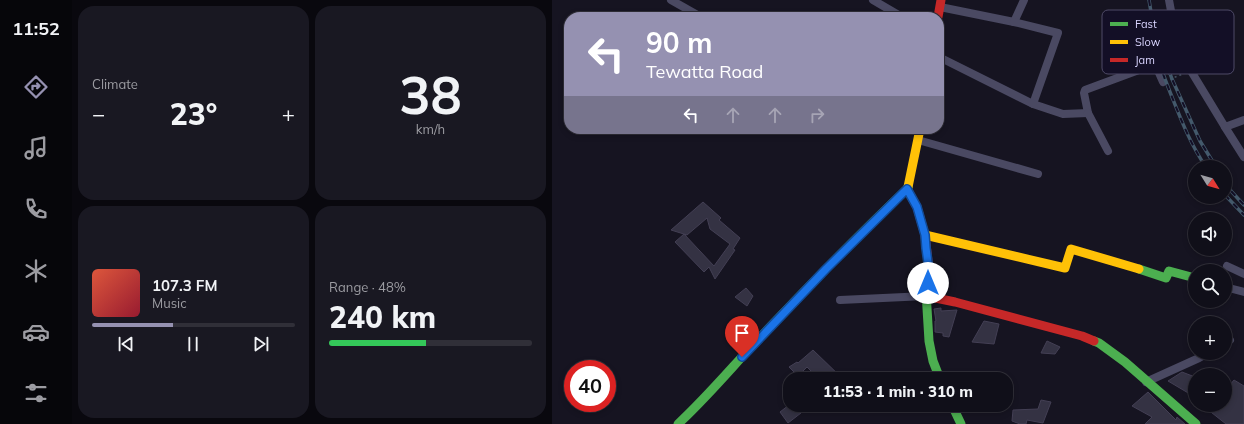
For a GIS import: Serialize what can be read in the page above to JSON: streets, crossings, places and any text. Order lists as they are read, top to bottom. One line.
{"legend":["Fast","Slow","Jam"],"north":"bottom right","page":{"tabs":"11:52","tile":["Climate",["38","km/h"],["Range · 48%","240 km"]],"turn":["90 m","Tewatta Road"],"heat":["−","23°","+"],"map_buttons":["+","−"],"song":["107.3 FM","Music"],"limit":"40","trip":"11:53 · 1 min · 310 m"}}
